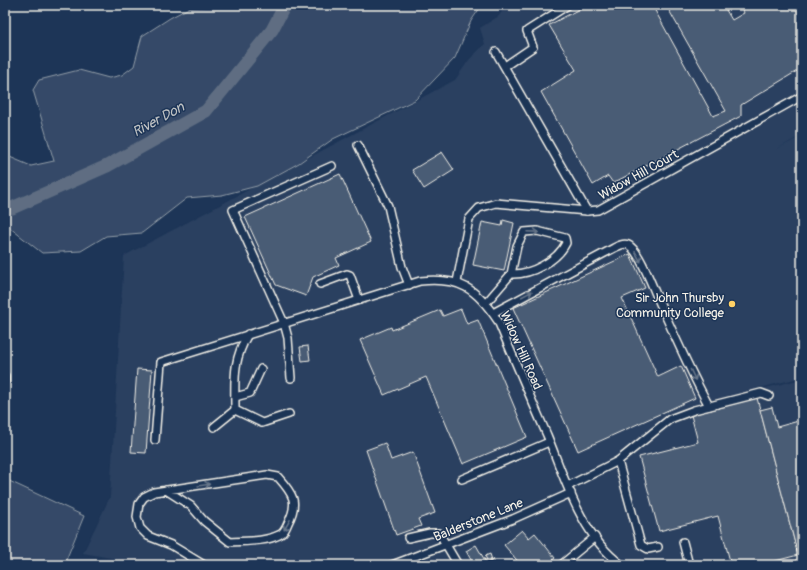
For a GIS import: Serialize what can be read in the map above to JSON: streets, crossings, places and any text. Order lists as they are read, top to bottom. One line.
{"streets":{"street":["Widow Hill Court","Widow Hill Road","Balderstone Lane"]},"crossings":[["Widow Hill Court","Widow Hill Road"],["Widow Hill Road","Balderstone Lane"]],"water":["River Don"],"places":["Sir John Thursby Community College"]}
